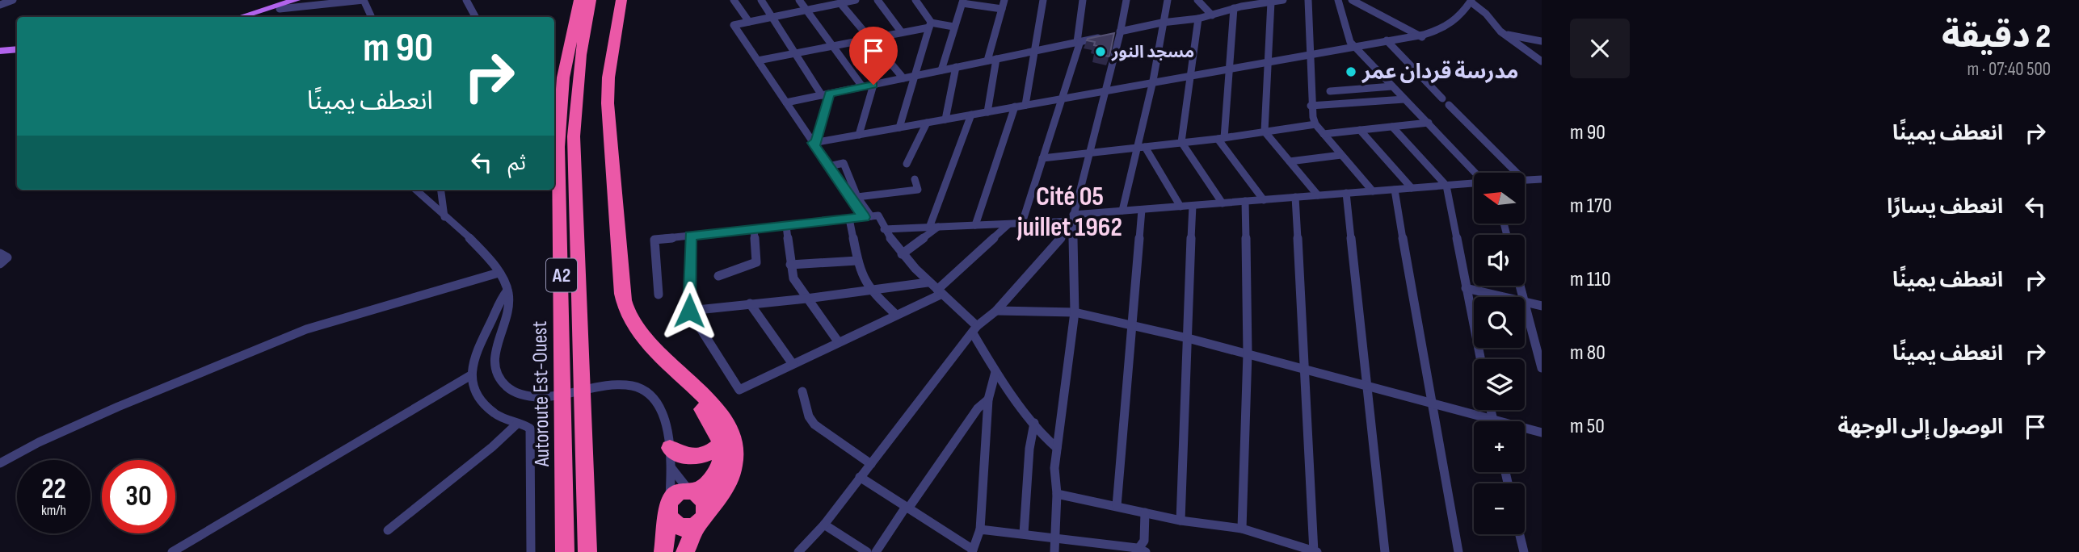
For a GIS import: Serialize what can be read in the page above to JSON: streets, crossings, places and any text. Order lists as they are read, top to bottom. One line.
{"streets":{"highway":["A2","Autoroute Est-Ouest"]},"districts":["Cité 05 juillet 1962"],"places":["مسجد النور","مدرسة قردان عمر"],"north":"left","page":{"heading":["2 دقيقة","500 m · 07:40"],"turn":["90 m","انعطف يمينًا"],"list":[{"name":"انعطف يمينًا","value":"90 m"},{"name":"انعطف يسارًا","value":"170 m"},{"name":"انعطف يمينًا","value":"110 m"},{"name":"انعطف يمينًا","value":"80 m"},{"name":"الوصول إلى الوجهة","value":"50 m"}],"then":"ثم","map_buttons":["+","−"],"speed":"22 km/h","limit":"30"}}
